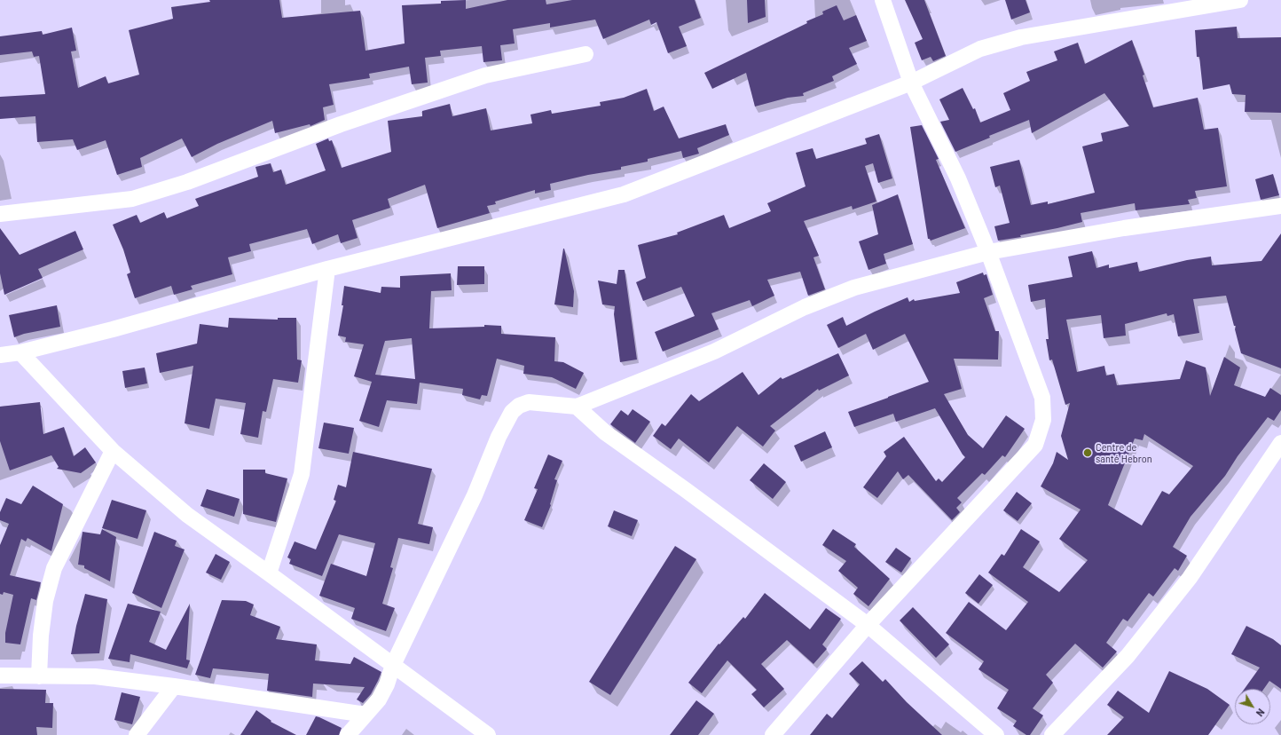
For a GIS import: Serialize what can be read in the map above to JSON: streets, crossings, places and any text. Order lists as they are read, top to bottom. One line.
{"places":["Centre de santé Hebron"],"north":"bottom right"}
